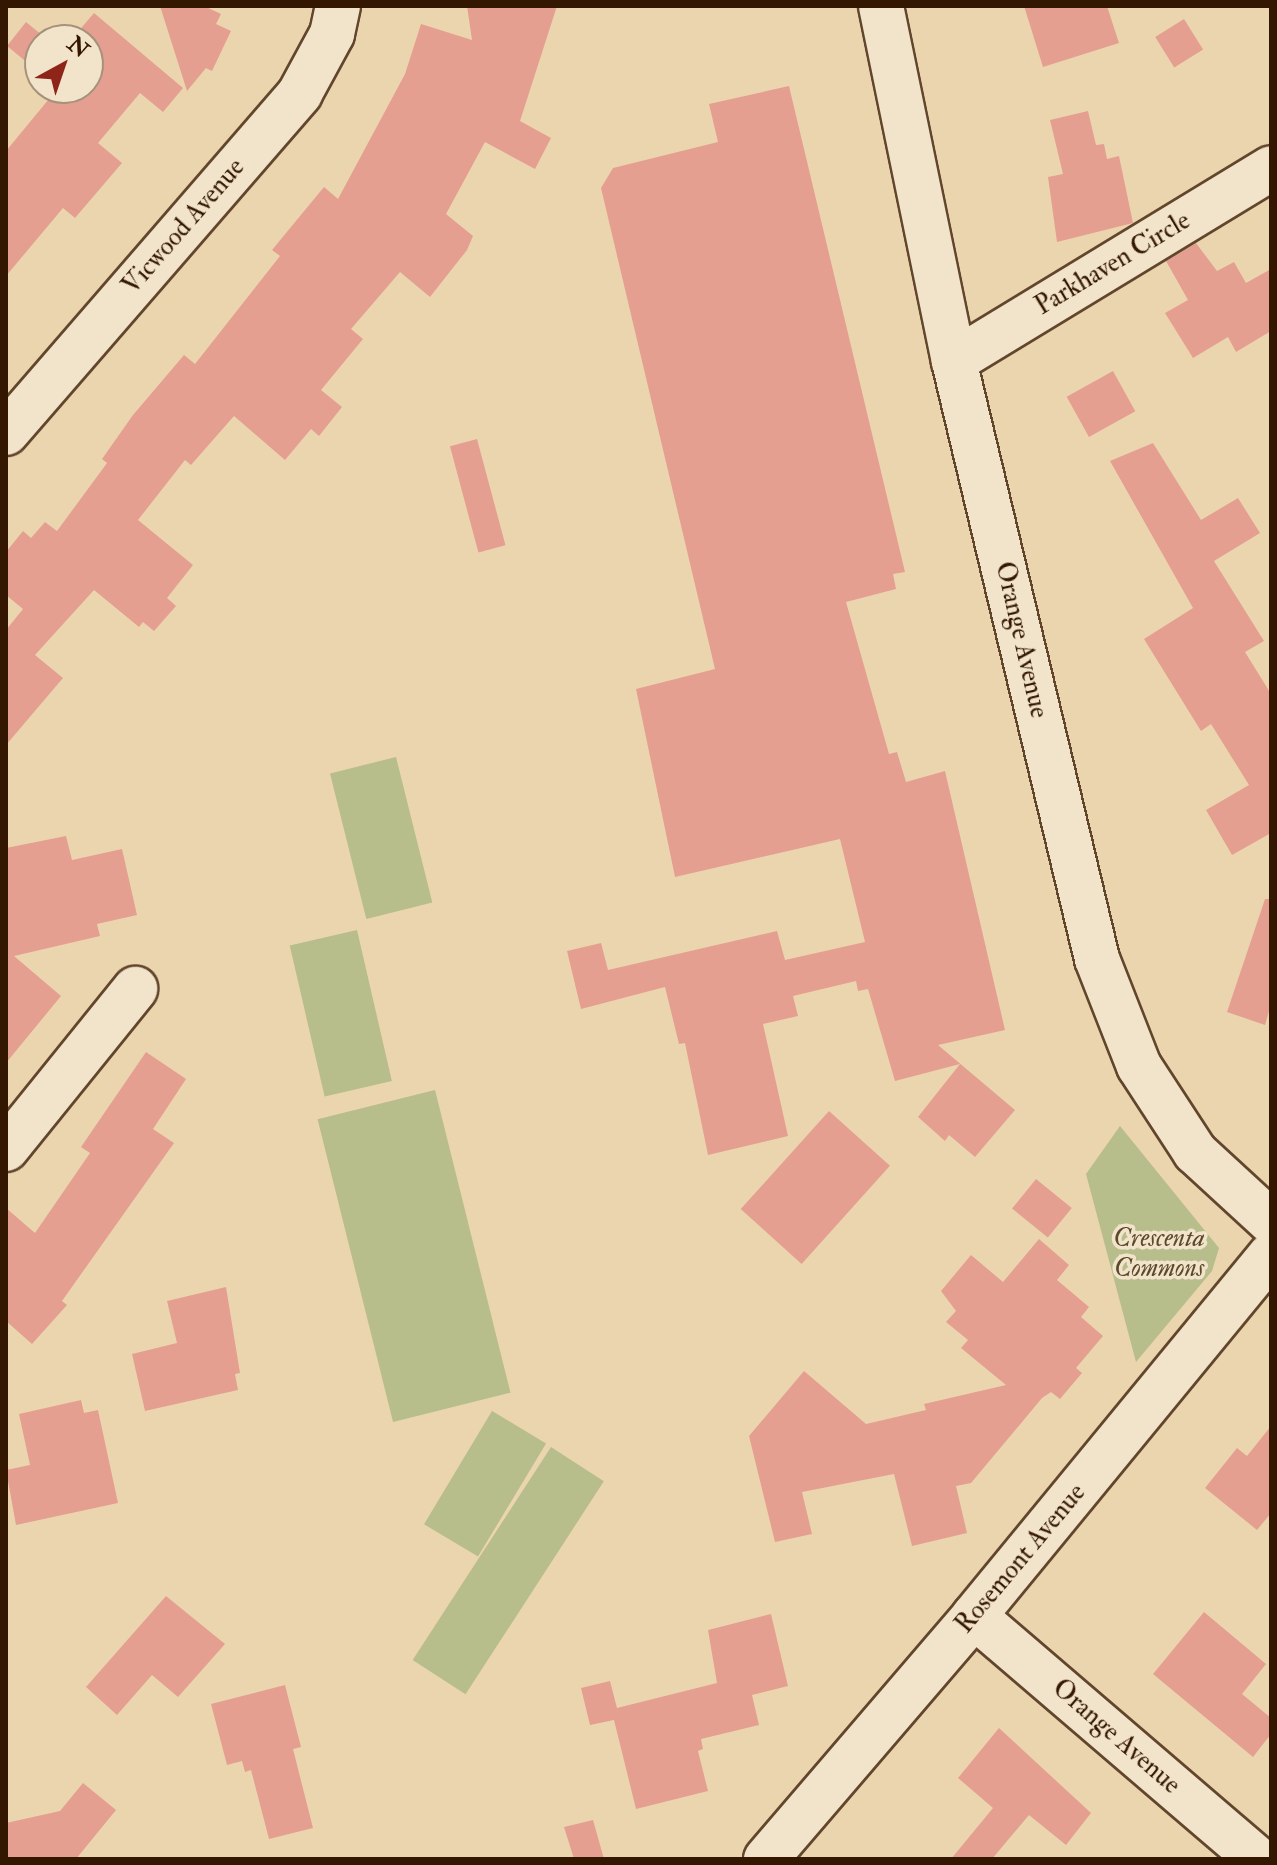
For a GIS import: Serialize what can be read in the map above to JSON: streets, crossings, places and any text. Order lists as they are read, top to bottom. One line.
{"streets":{"street":["Vicwood Avenue","Parkhaven Circle","Orange Avenue","Rosemont Avenue"]},"crossings":[["Parkhaven Circle","Orange Avenue"],["Orange Avenue","Rosemont Avenue"]],"parks":["Crescenta Commons"],"north":"top right"}
